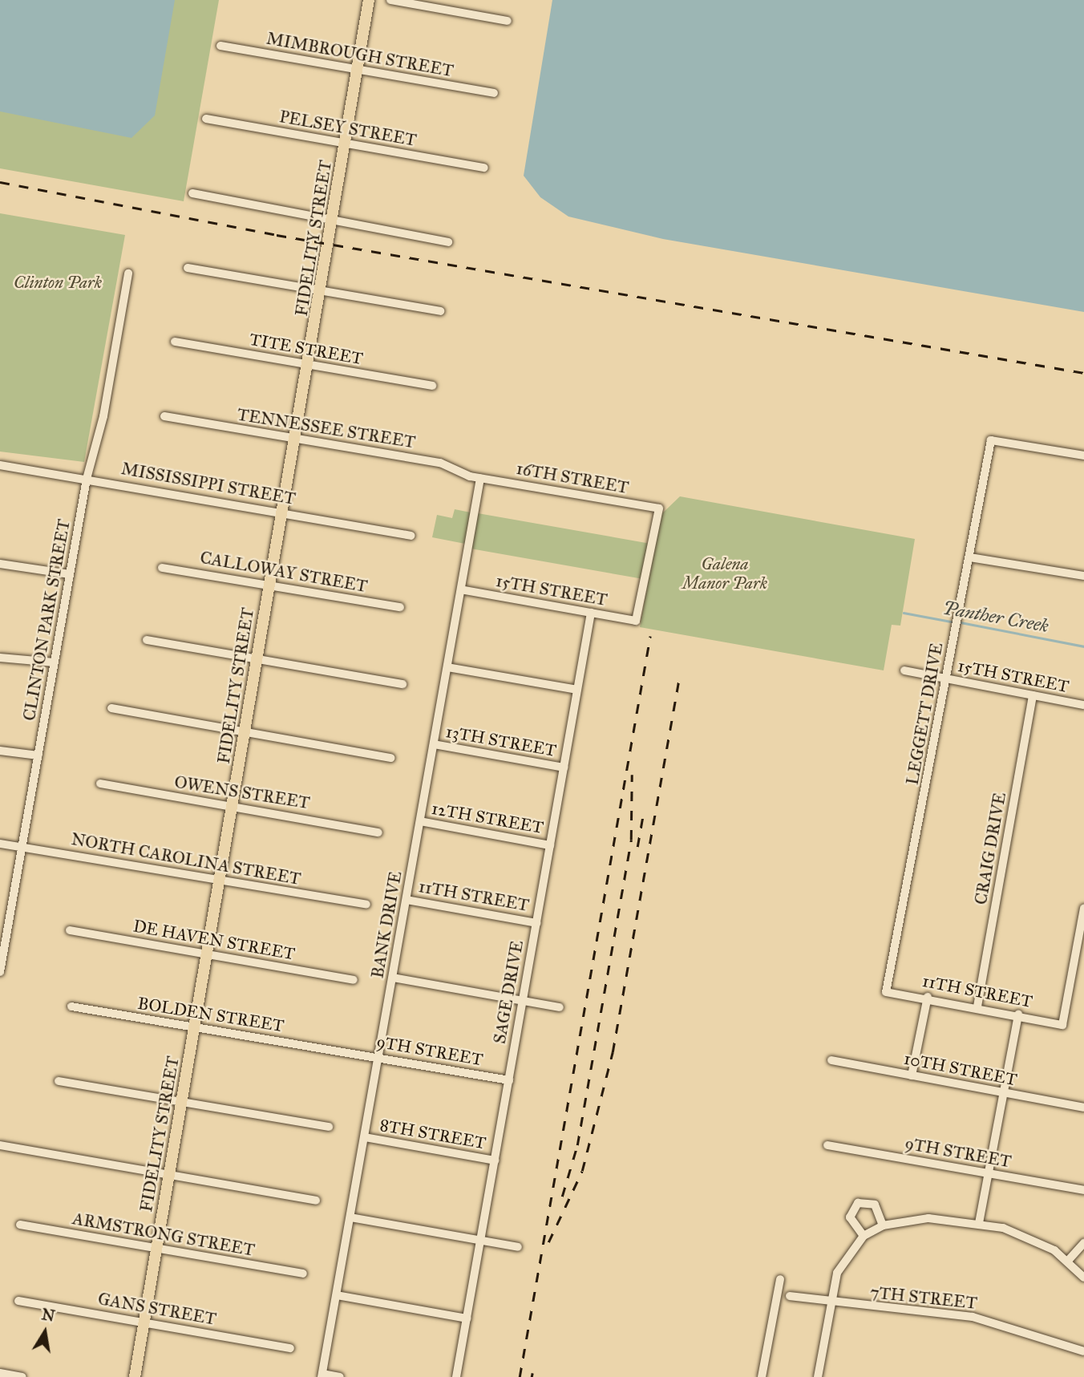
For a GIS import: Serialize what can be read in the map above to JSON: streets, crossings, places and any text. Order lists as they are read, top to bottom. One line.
{"streets":{"main road":["FIDELITY STREET"],"street":["MIMBROUGH STREET","PELSEY STREET","TITE STREET","TENNESSEE STREET","16TH STREET","MISSISSIPPI STREET","CALLOWAY STREET","15TH STREET","CLINTON PARK STREET","LEGGETT DRIVE","13TH STREET","OWENS STREET","12TH STREET","CRAIG DRIVE","NORTH CAROLINA STREET","11TH STREET","BANK DRIVE","DE HAVEN STREET","SAGE DRIVE","BOLDEN STREET","9TH STREET","10TH STREET","8TH STREET","ARMSTRONG STREET","7TH STREET","GANS STREET"]},"crossings":[["MIMBROUGH STREET","FIDELITY STREET"],["PELSEY STREET","FIDELITY STREET"],["FIDELITY STREET","TITE STREET"],["FIDELITY STREET","TENNESSEE STREET"],["FIDELITY STREET","MISSISSIPPI STREET"],["FIDELITY STREET","CALLOWAY STREET"],["FIDELITY STREET","OWENS STREET"],["FIDELITY STREET","NORTH CAROLINA STREET"],["FIDELITY STREET","DE HAVEN STREET"],["FIDELITY STREET","BOLDEN STREET"],["FIDELITY STREET","ARMSTRONG STREET"],["FIDELITY STREET","GANS STREET"],["TENNESSEE STREET","16TH STREET"],["TENNESSEE STREET","BANK DRIVE"],["16TH STREET","15TH STREET"],["16TH STREET","BANK DRIVE"],["MISSISSIPPI STREET","CLINTON PARK STREET"],["15TH STREET","LEGGETT DRIVE"],["15TH STREET","CRAIG DRIVE"],["15TH STREET","BANK DRIVE"],["15TH STREET","SAGE DRIVE"],["CLINTON PARK STREET","NORTH CAROLINA STREET"],["LEGGETT DRIVE","11TH STREET"],["13TH STREET","BANK DRIVE"],["13TH STREET","SAGE DRIVE"],["12TH STREET","BANK DRIVE"],["12TH STREET","SAGE DRIVE"],["CRAIG DRIVE","11TH STREET"],["11TH STREET","BANK DRIVE"],["11TH STREET","SAGE DRIVE"],["BANK DRIVE","9TH STREET"],["BANK DRIVE","8TH STREET"],["SAGE DRIVE","9TH STREET"],["SAGE DRIVE","8TH STREET"],["BOLDEN STREET","9TH STREET"]],"water":["Panther Creek"],"parks":["Clinton Park","Galena Manor Park"],"north":"top"}
